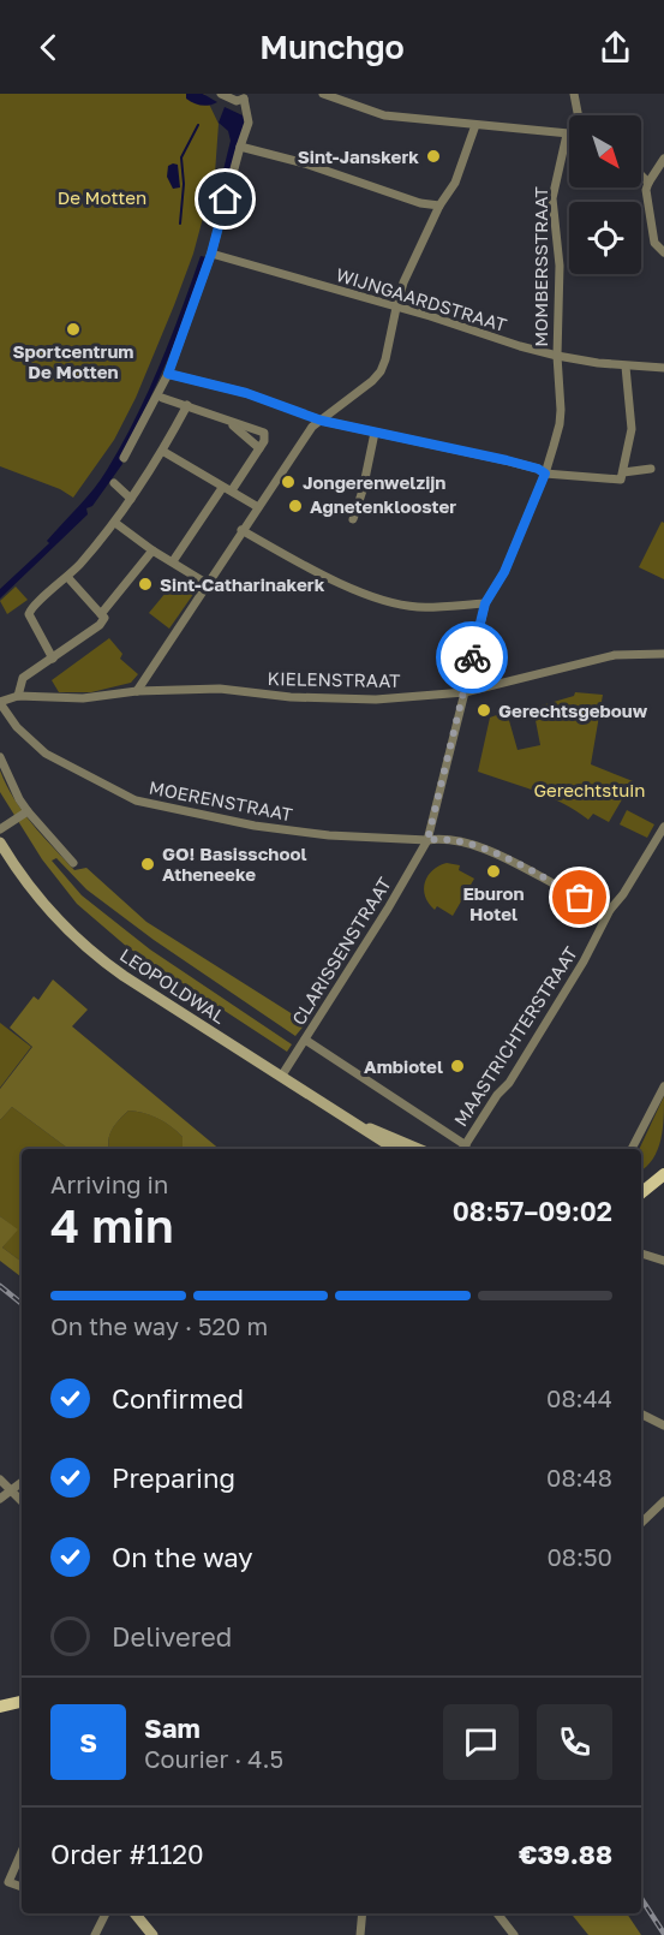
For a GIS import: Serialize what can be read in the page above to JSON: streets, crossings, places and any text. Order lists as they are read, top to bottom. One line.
{"streets":{"street":["MOMBERSSTRAAT","WIJNGAARDSTRAAT","KIELENSTRAAT","MOERENSTRAAT","CLARISSENSTRAAT","LEOPOLDWAL","MAASTRICHTERSTRAAT"]},"crossings":[["MOMBERSSTRAAT","WIJNGAARDSTRAAT"],["MOMBERSSTRAAT","CLARISSENSTRAAT"],["KIELENSTRAAT","MOERENSTRAAT"],["KIELENSTRAAT","CLARISSENSTRAAT"],["MOERENSTRAAT","CLARISSENSTRAAT"],["MOERENSTRAAT","MAASTRICHTERSTRAAT"],["CLARISSENSTRAAT","LEOPOLDWAL"]],"parks":["De Motten","Gerechtstuin"],"places":["Sint-Janskerk","Sportcentrum De Motten","Jongerenwelzijn","Agnetenklooster","Sint-Catharinakerk","Gerechtsgebouw","GO! Basisschool Atheneeke","Eburon Hotel","Ambiotel"],"north":"bottom right","page":{"header":"Munchgo","heading":["4 min","Arriving in","08:57–09:02"],"panel":["Sam","Courier · 4.5","Order #1120","€39.88"],"bar":"On the way · 520 m","list":[["Confirmed","08:44"],["Preparing","08:48"],["On the way","08:50"],"Delivered"],"round":"S"}}
